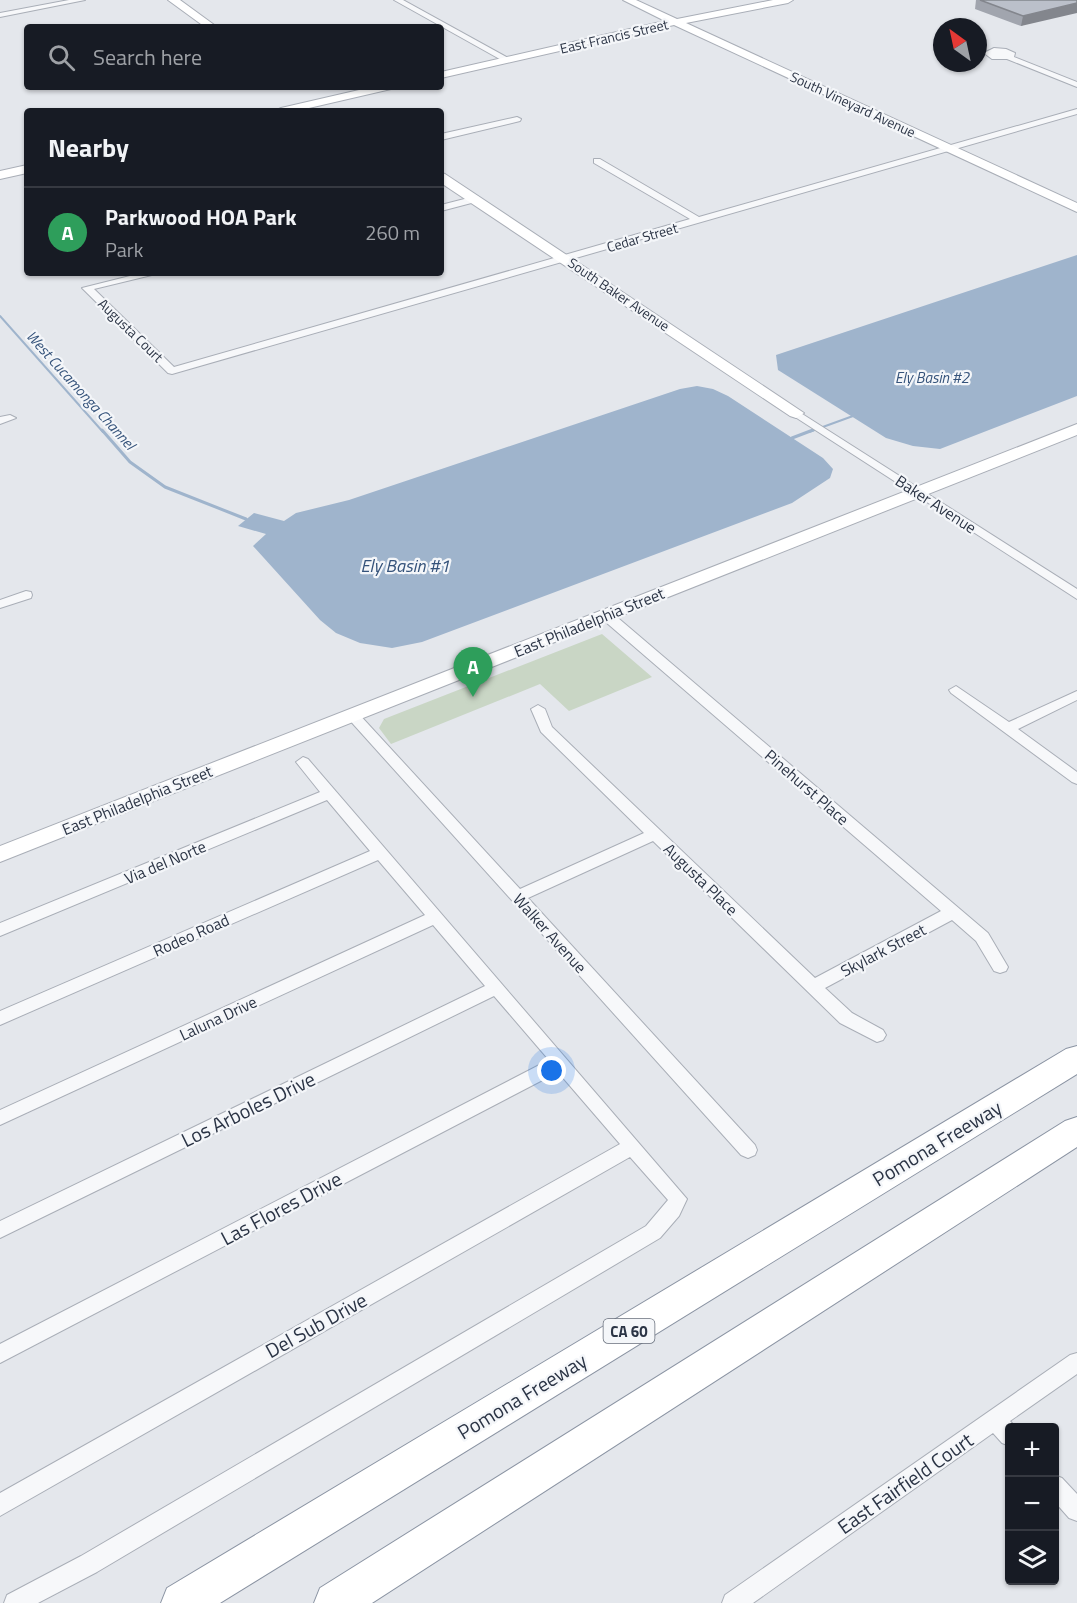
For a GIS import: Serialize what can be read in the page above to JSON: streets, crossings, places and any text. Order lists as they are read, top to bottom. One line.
{"streets":{"highway":["Pomona Freeway","CA 60"],"street":["East Francis Street","South Vineyard Avenue","Cedar Street","South Baker Avenue","Augusta Court","Baker Avenue","East Philadelphia Street","Pinehurst Place","Via del Norte","Augusta Place","Walker Avenue","Rodeo Road","Skylark Street","Laluna Drive","Los Arboles Drive","Las Flores Drive","Del Sub Drive","East Fairfield Court"]},"crossings":[["East Francis Street","South Vineyard Avenue"],["South Vineyard Avenue","Cedar Street"],["Cedar Street","South Baker Avenue"],["Cedar Street","Augusta Court"],["South Baker Avenue","Baker Avenue"],["Baker Avenue","East Philadelphia Street"],["East Philadelphia Street","Pinehurst Place"],["East Philadelphia Street","Walker Avenue"],["Pinehurst Place","Skylark Street"],["Augusta Place","Skylark Street"]],"water":["Ely Basin #2","West Cucamonga Channel","Ely Basin #1"],"north":"top left","page":{"search":"Search here","heading":"Nearby","list":[{"mark":"A","name":"Parkwood HOA Park","note":"Park","value":"260 m"}],"pins":"A","map_buttons":["+","−"]}}
